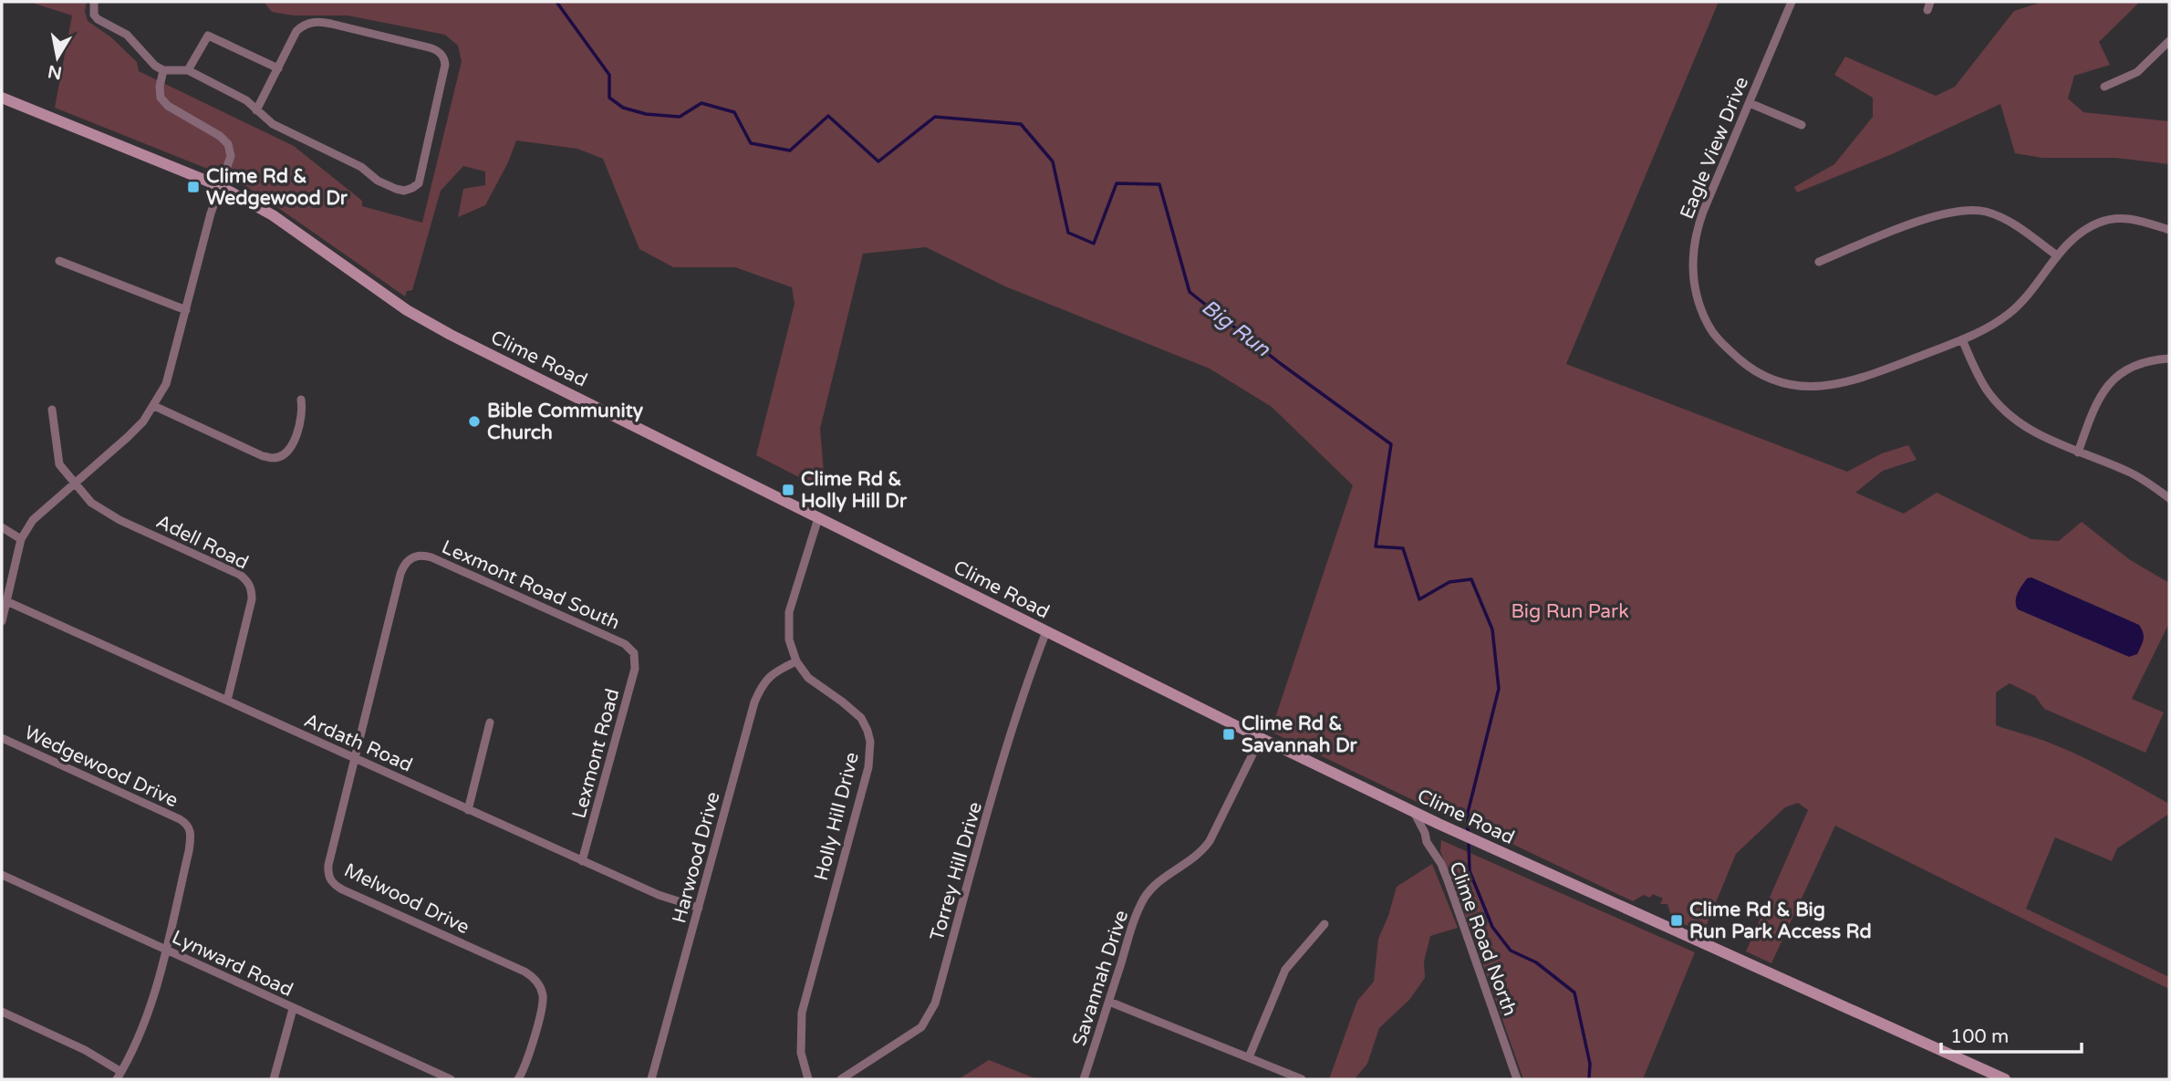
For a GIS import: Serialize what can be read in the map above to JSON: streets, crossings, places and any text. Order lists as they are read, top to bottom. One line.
{"streets":{"main road":["Clime Road"],"street":["Eagle View Drive","Adell Road","Lexmont Road South","Ardath Road","Lexmont Road","Wedgewood Drive","Holly Hill Drive","Harwood Drive","Torrey Hill Drive","Melwood Drive","Clime Road North","Lynward Road","Savannah Drive"]},"crossings":[["Clime Road","Holly Hill Drive"],["Clime Road","Torrey Hill Drive"],["Clime Road","Clime Road North"],["Clime Road","Savannah Drive"],["Adell Road","Ardath Road"],["Lexmont Road South","Lexmont Road"],["Lexmont Road South","Melwood Drive"],["Ardath Road","Lexmont Road"],["Ardath Road","Harwood Drive"],["Ardath Road","Melwood Drive"],["Wedgewood Drive","Lynward Road"],["Holly Hill Drive","Harwood Drive"]],"water":["Big Run"],"parks":["Big Run Park"],"places":{"transit":["Clime Rd & Wedgewood Dr","Clime Rd & Holly Hill Dr","Clime Rd & Savannah Dr","Clime Rd & Big Run Park Access Rd"],"other":["Bible Community Church"]},"scale_bar":"100 m","north":"bottom"}
